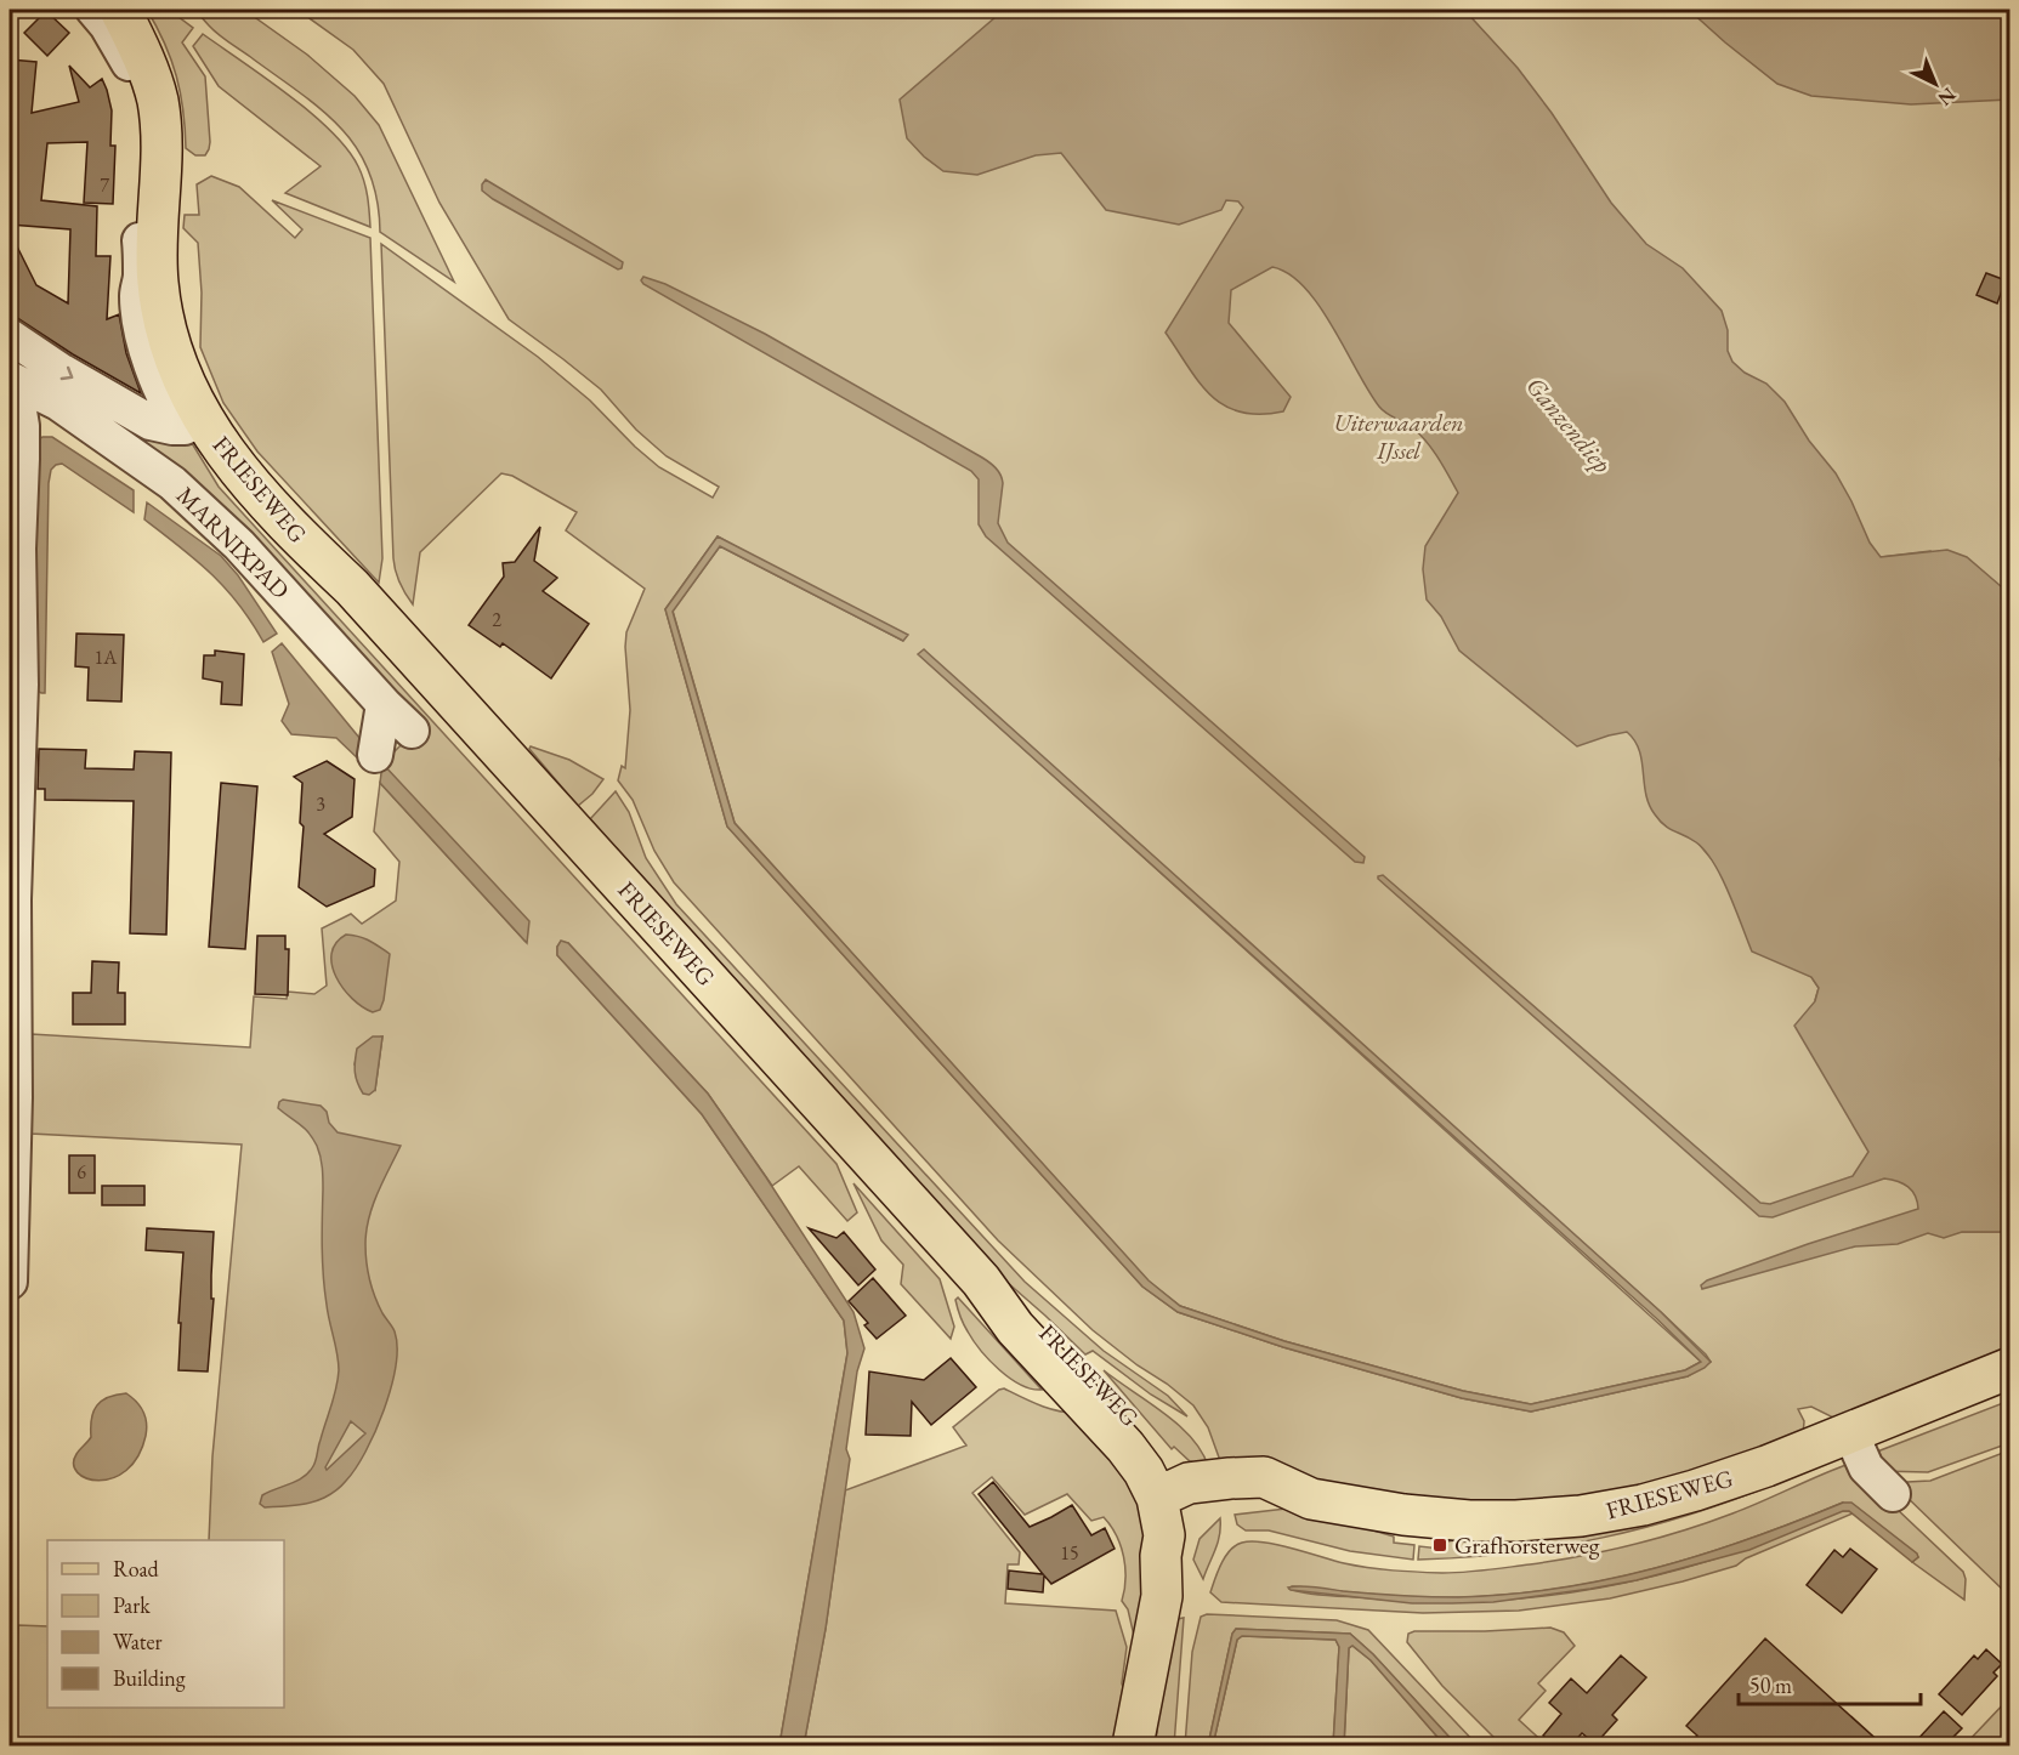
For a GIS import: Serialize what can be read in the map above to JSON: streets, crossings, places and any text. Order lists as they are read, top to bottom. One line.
{"streets":{"main road":["FRIESEWEG"],"street":["MARNIXPAD"]},"water":["Ganzendiep"],"parks":["Uiterwaarden IJssel"],"places":{"transit":["Grafhorsterweg"]},"house_numbers":["7","2","1A","3","6","15"],"legend":["Road","Park","Water","Building"],"scale_bar":"50 m","north":"bottom right"}
